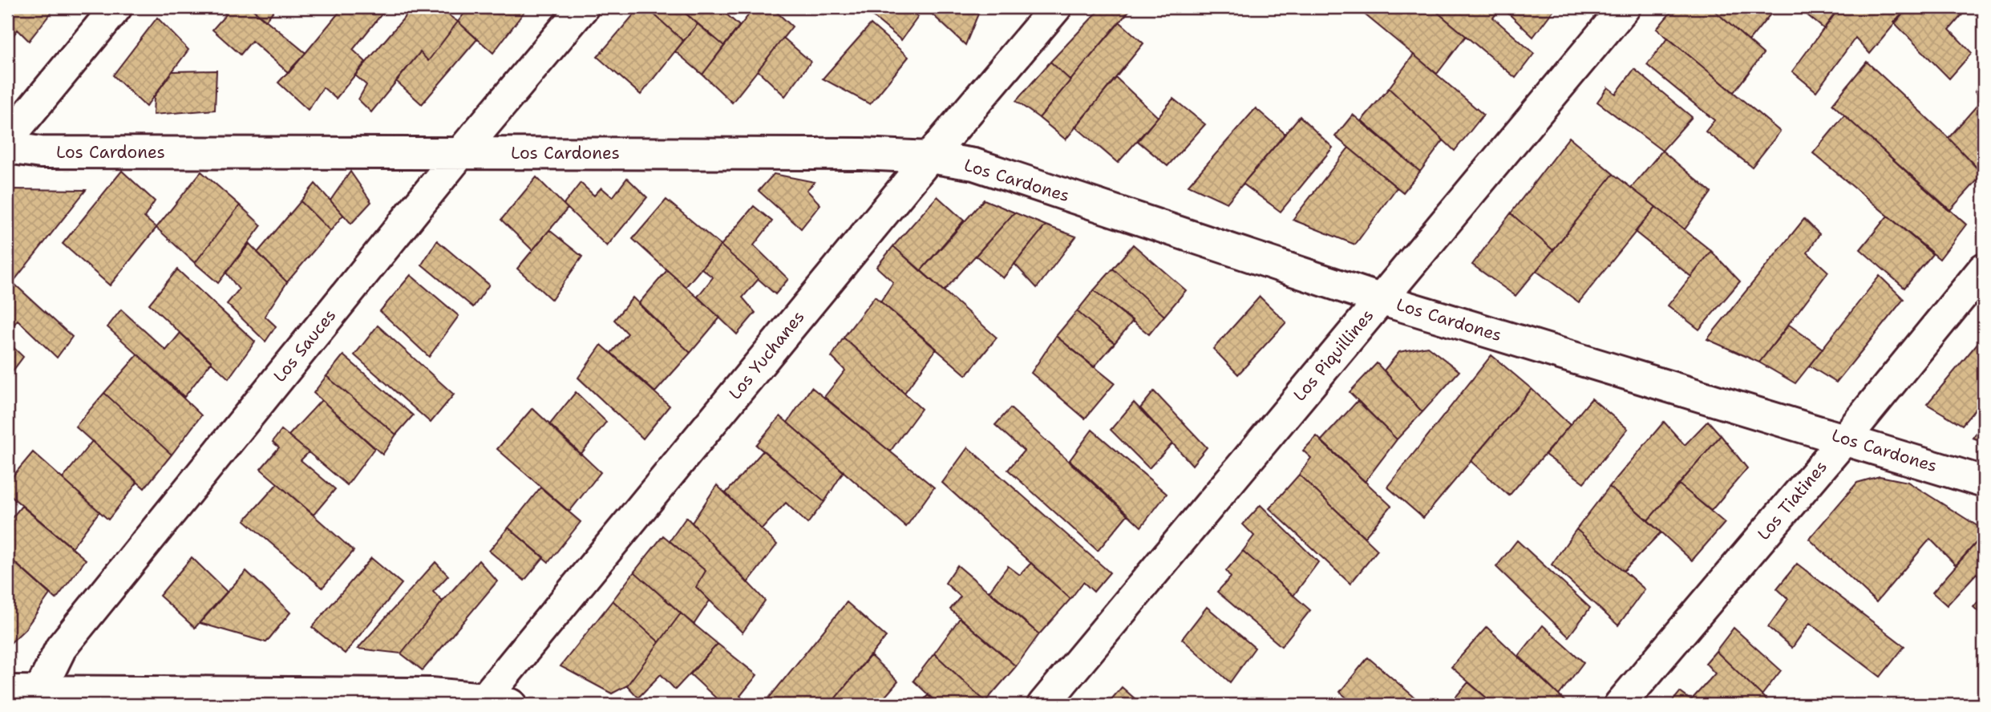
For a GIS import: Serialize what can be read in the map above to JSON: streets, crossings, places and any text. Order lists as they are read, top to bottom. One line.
{"streets":{"street":["Los Cardones","Los Sauces","Los Yuchanes","Los Piquillines","Los Tiatines"]},"crossings":[["Los Cardones","Los Sauces"],["Los Cardones","Los Yuchanes"],["Los Cardones","Los Piquillines"],["Los Cardones","Los Tiatines"]]}
